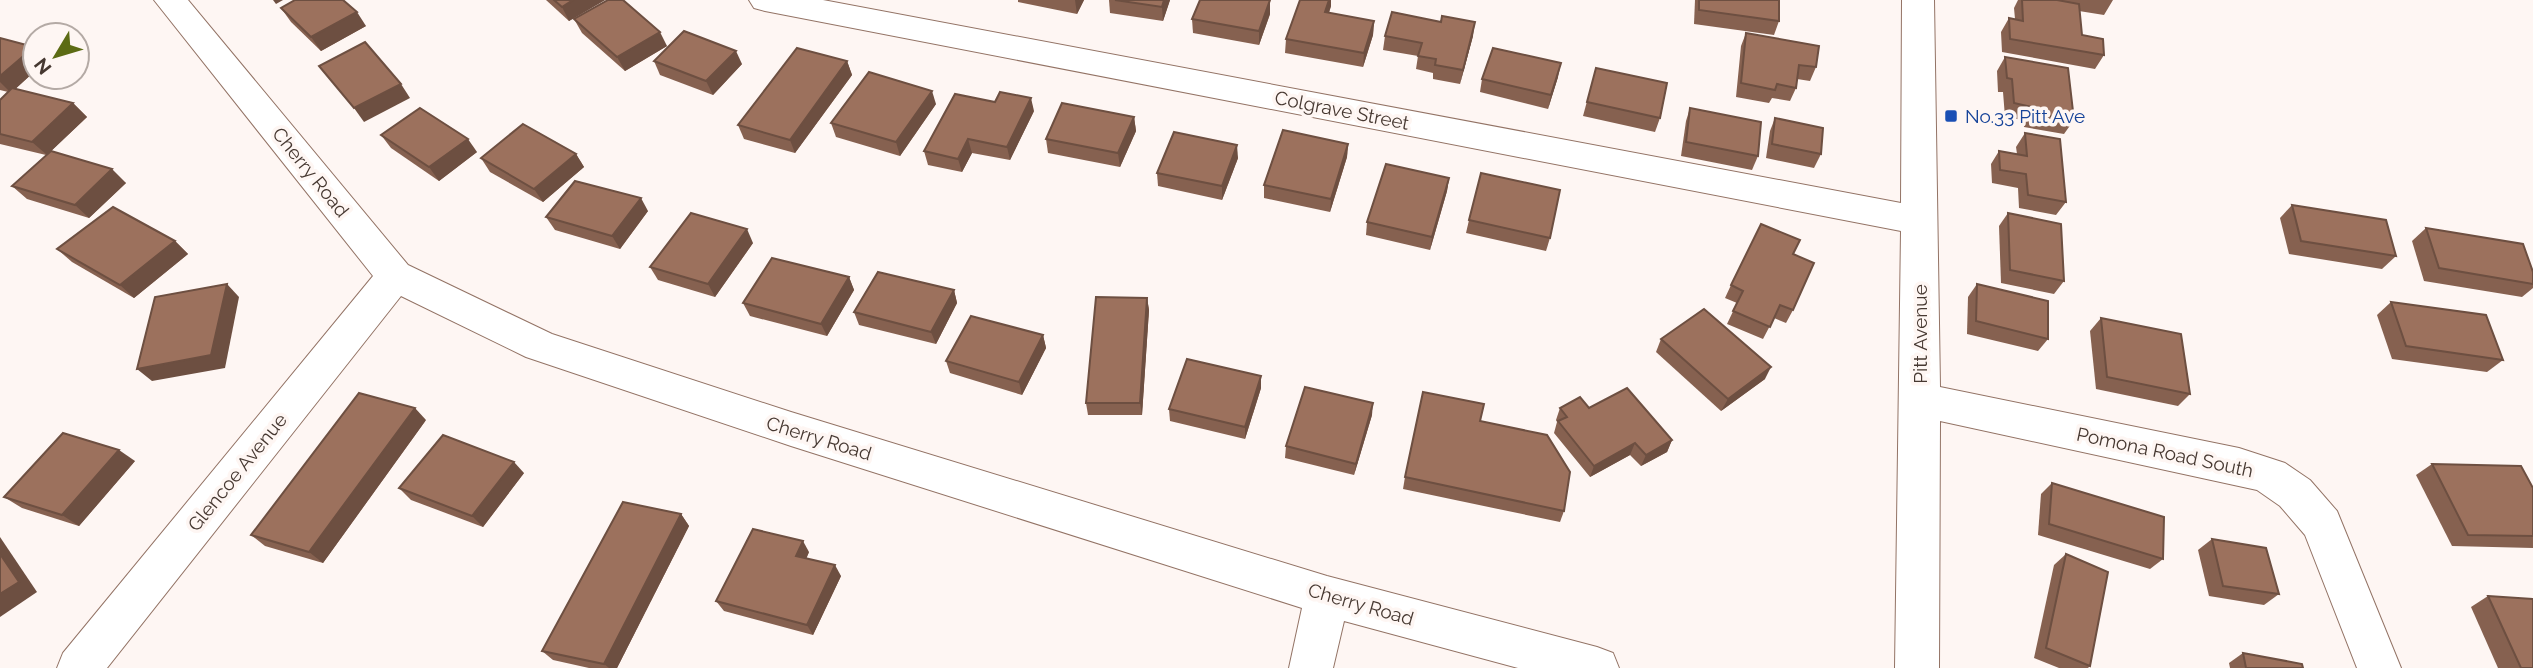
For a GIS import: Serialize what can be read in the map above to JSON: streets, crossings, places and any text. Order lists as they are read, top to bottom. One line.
{"streets":{"street":["Colgrave Street","Cherry Road","Pitt Avenue","Pomona Road South","Glencoe Avenue"]},"crossings":[["Colgrave Street","Pitt Avenue"],["Cherry Road","Glencoe Avenue"],["Pitt Avenue","Pomona Road South"]],"places":{"transit":["No.33 Pitt Ave"]},"north":"bottom left"}
